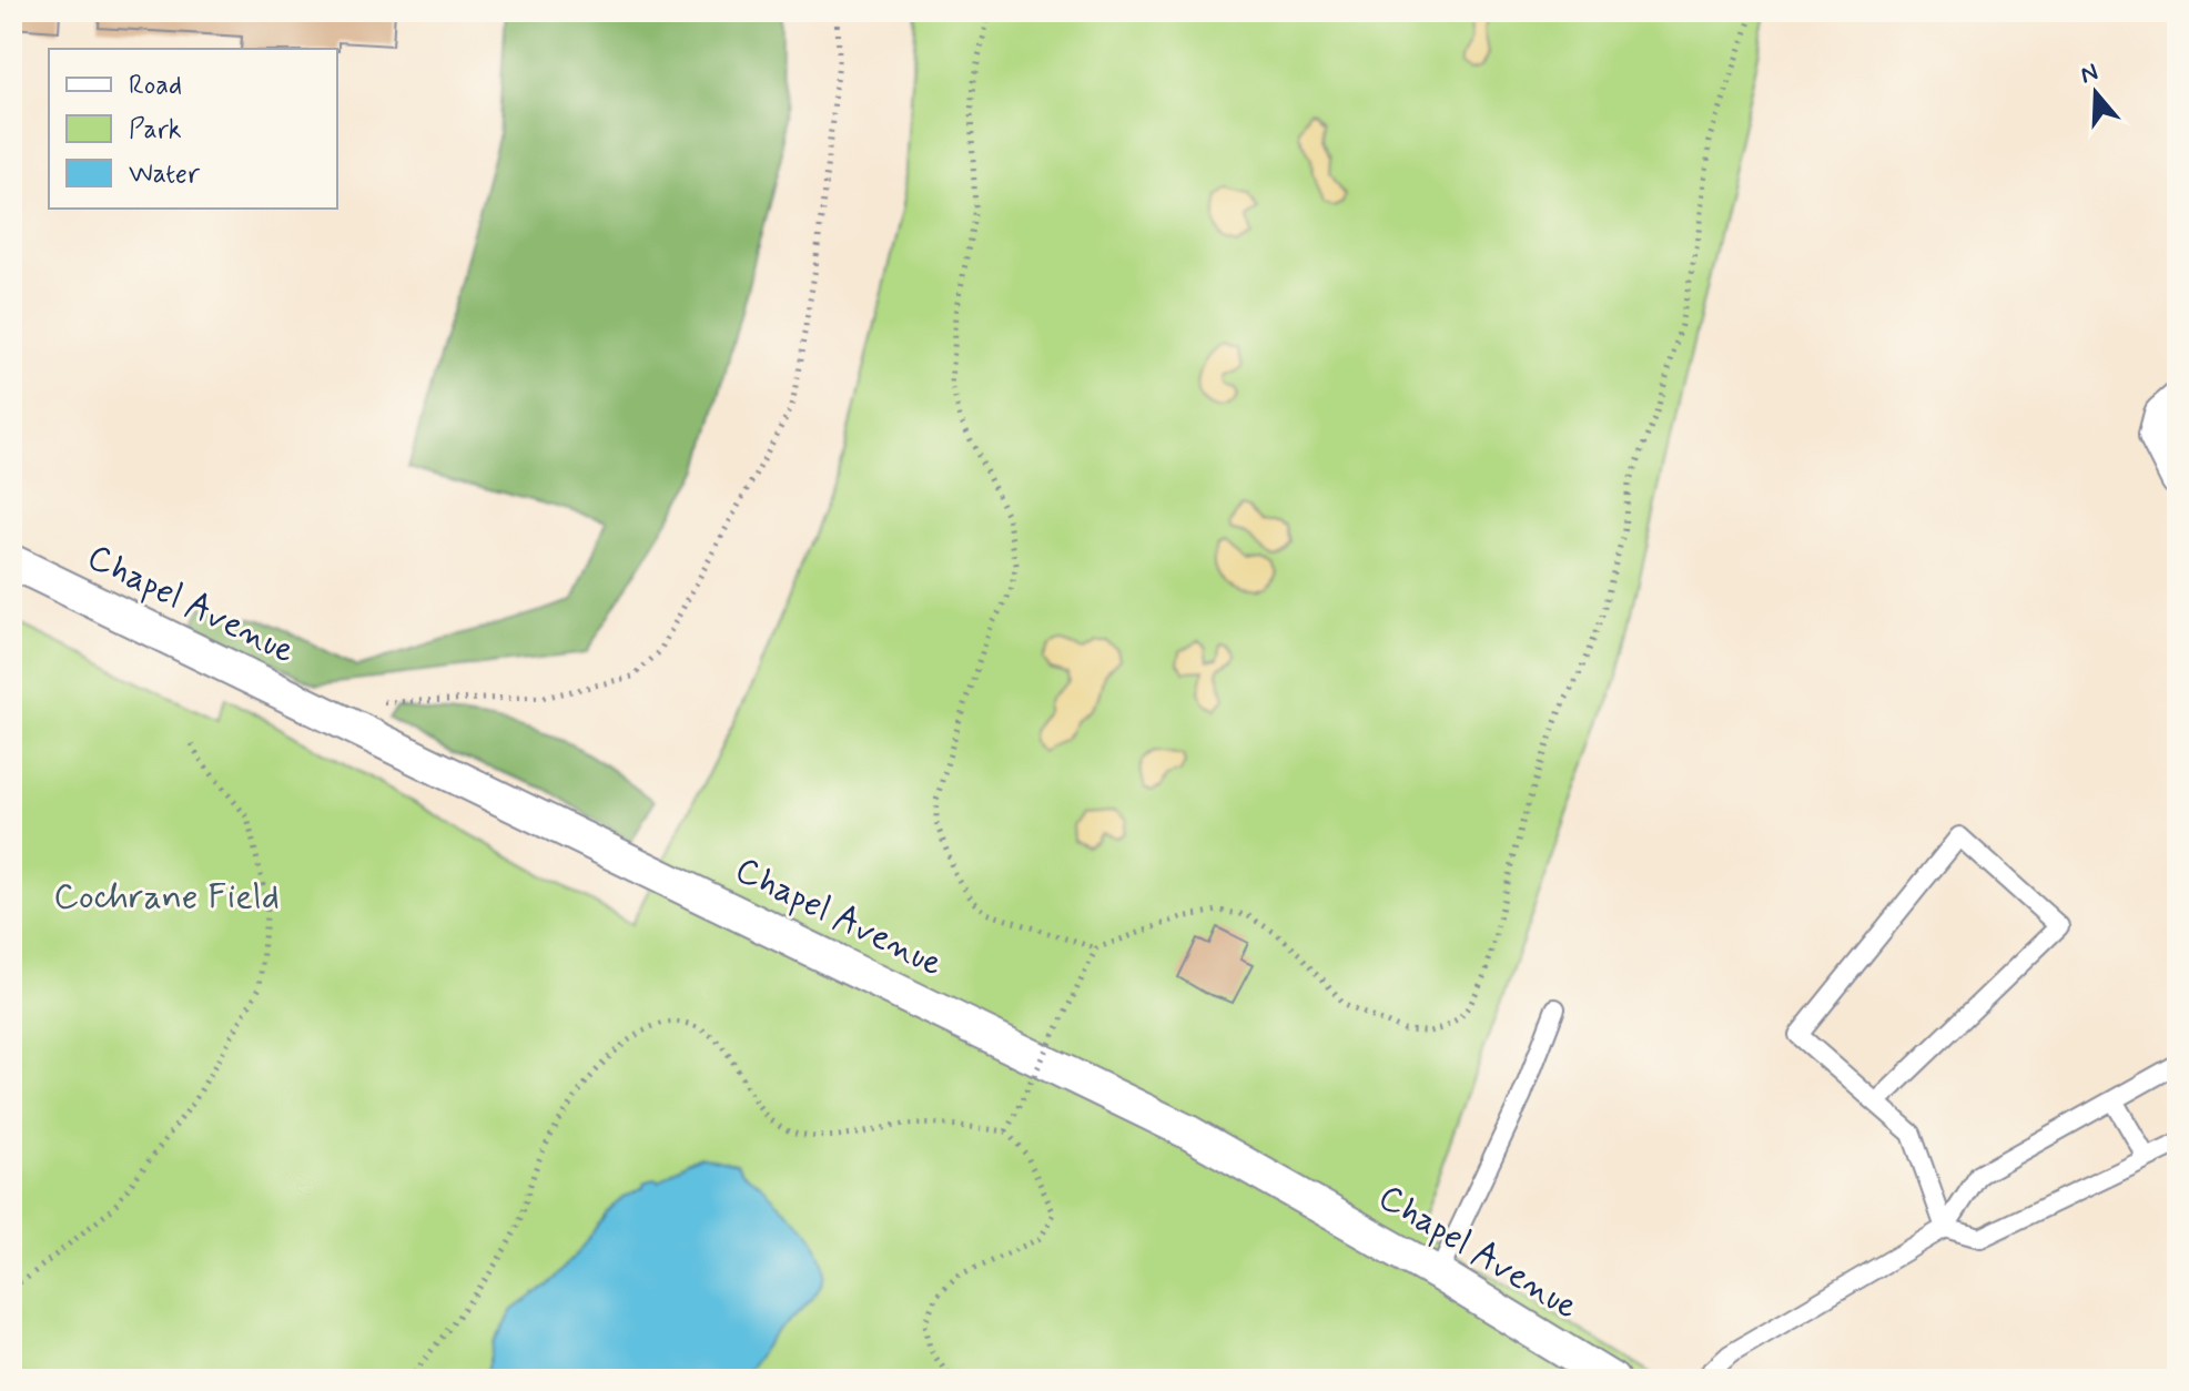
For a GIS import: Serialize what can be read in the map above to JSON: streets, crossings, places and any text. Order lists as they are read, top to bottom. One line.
{"streets":{"street":["Chapel Avenue"]},"parks":["Cochrane Field"],"legend":["Road","Park","Water"],"north":"top"}
